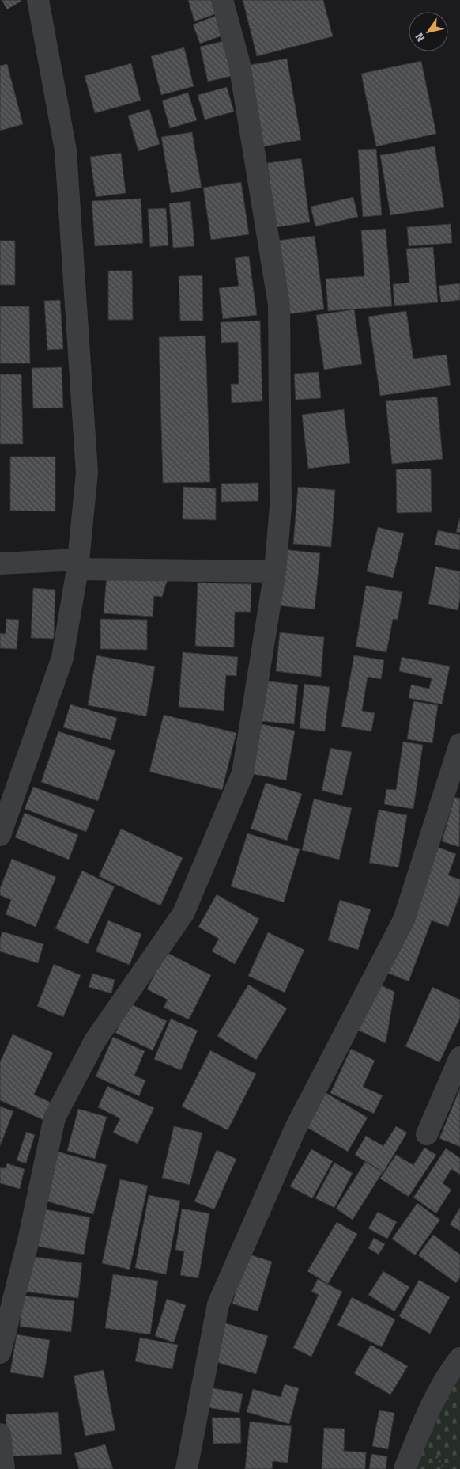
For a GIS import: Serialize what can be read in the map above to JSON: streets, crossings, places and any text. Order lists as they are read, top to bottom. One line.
{"north":"bottom left"}
